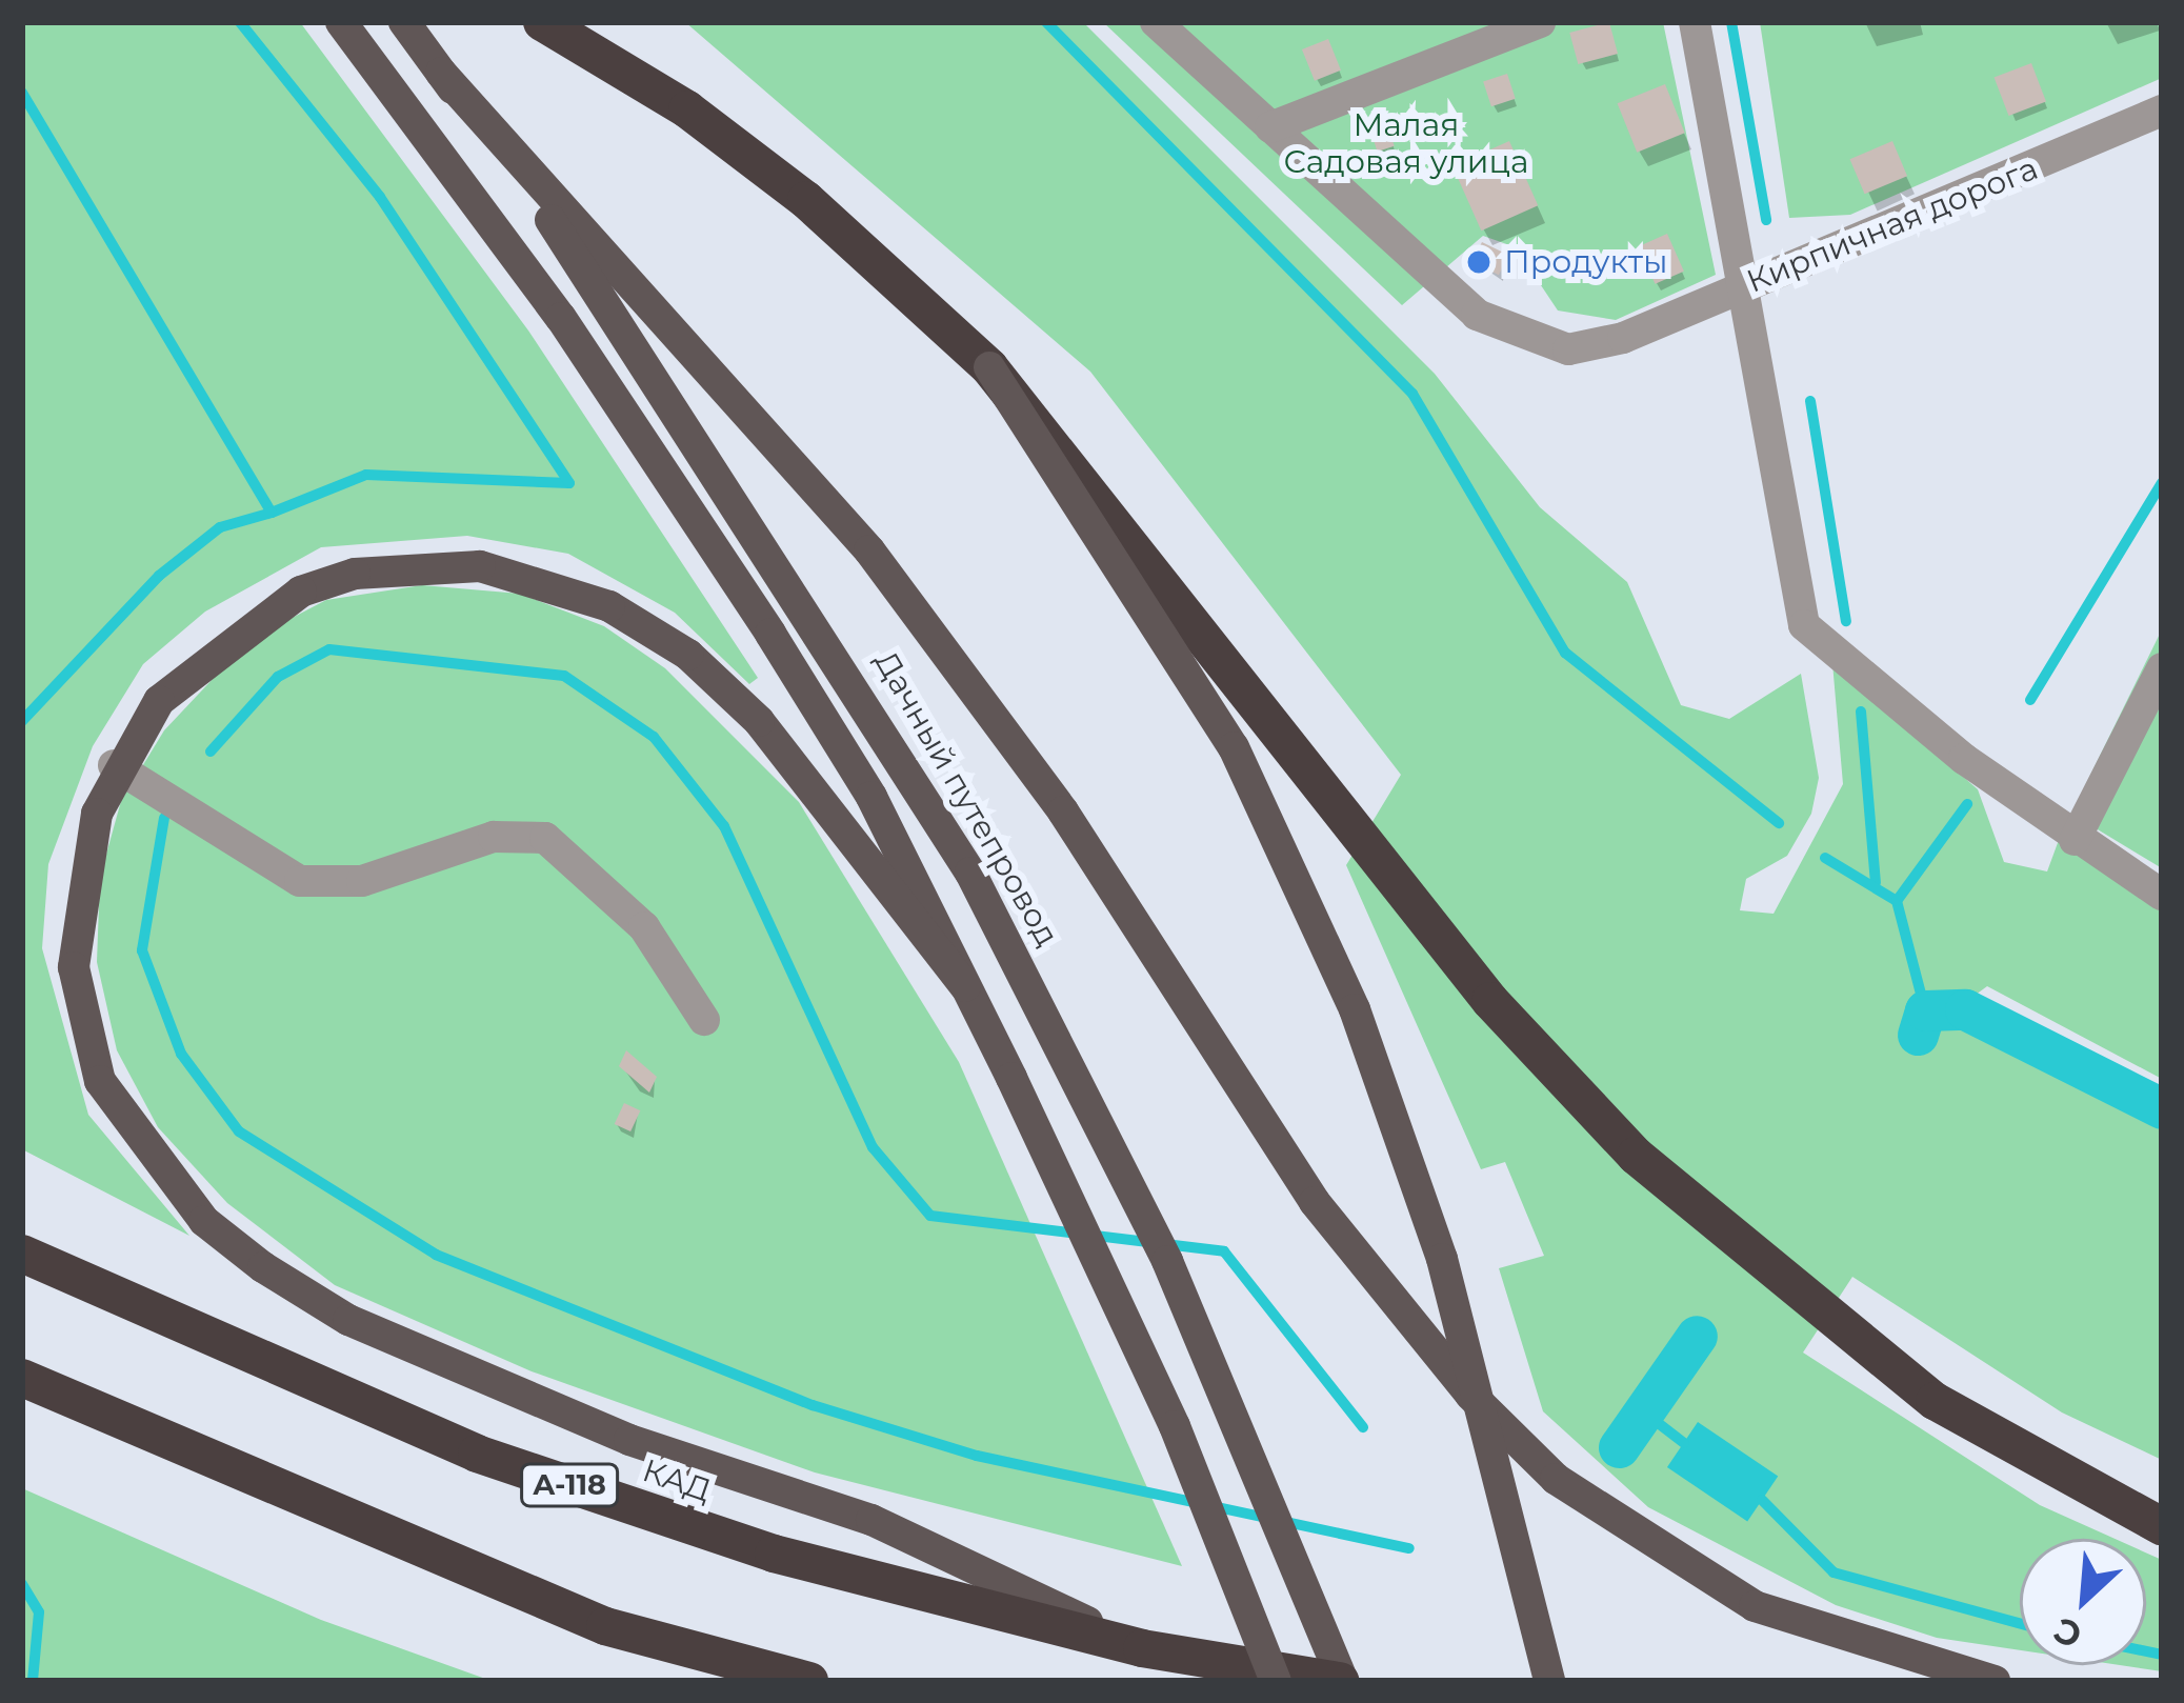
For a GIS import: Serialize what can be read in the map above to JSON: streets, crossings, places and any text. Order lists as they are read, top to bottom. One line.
{"streets":{"highway":["КАД","А-118"],"main road":["Дачный путепровод"],"street":["Кирпичная дорога"]},"crossings":[["Дачный путепровод","КАД"]],"parks":["Малая Садовая улица"],"places":["Продукты"],"north":"bottom left"}
